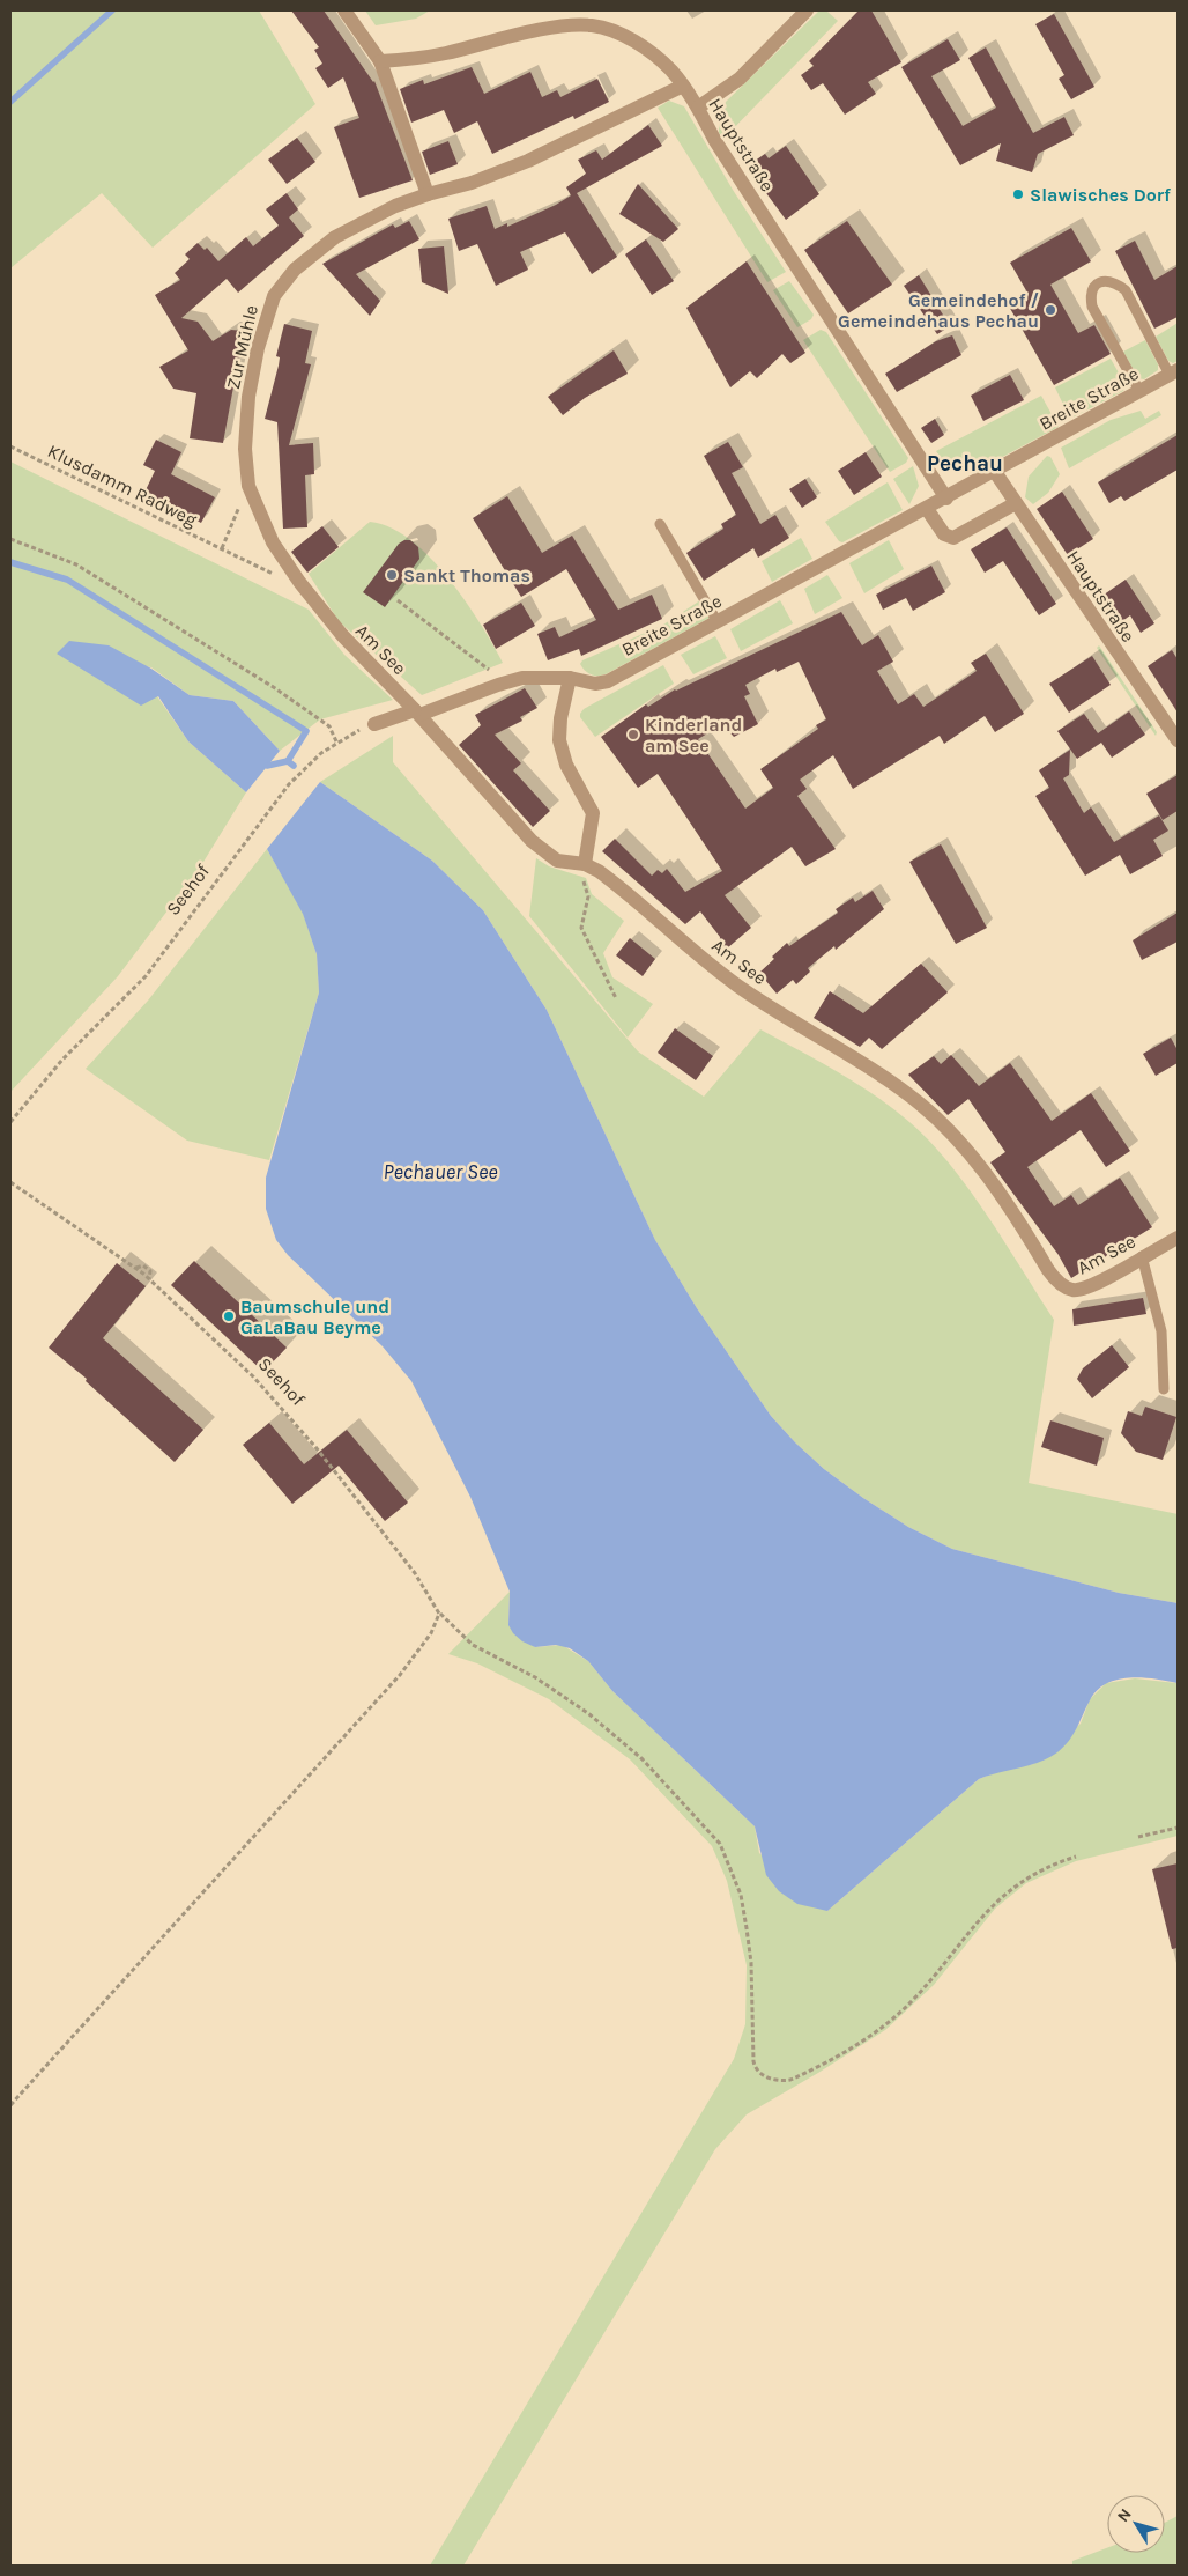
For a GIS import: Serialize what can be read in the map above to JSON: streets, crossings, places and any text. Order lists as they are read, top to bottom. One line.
{"streets":{"street":["Hauptstraße","Zur Mühle","Breite Straße","Am See"],"path":["Klusdamm Radweg","Seehof"]},"crossings":[["Hauptstraße","Zur Mühle"],["Hauptstraße","Breite Straße"],["Zur Mühle","Klusdamm Radweg"],["Zur Mühle","Am See"],["Breite Straße","Am See"],["Klusdamm Radweg","Am See"]],"districts":["Pechau"],"water":["Pechauer See"],"places":["Slawisches Dorf","Gemeindehof / Gemeindehaus Pechau","Sankt Thomas","Kinderland am See","Baumschule und GaLaBau Beyme"],"north":"top left"}
